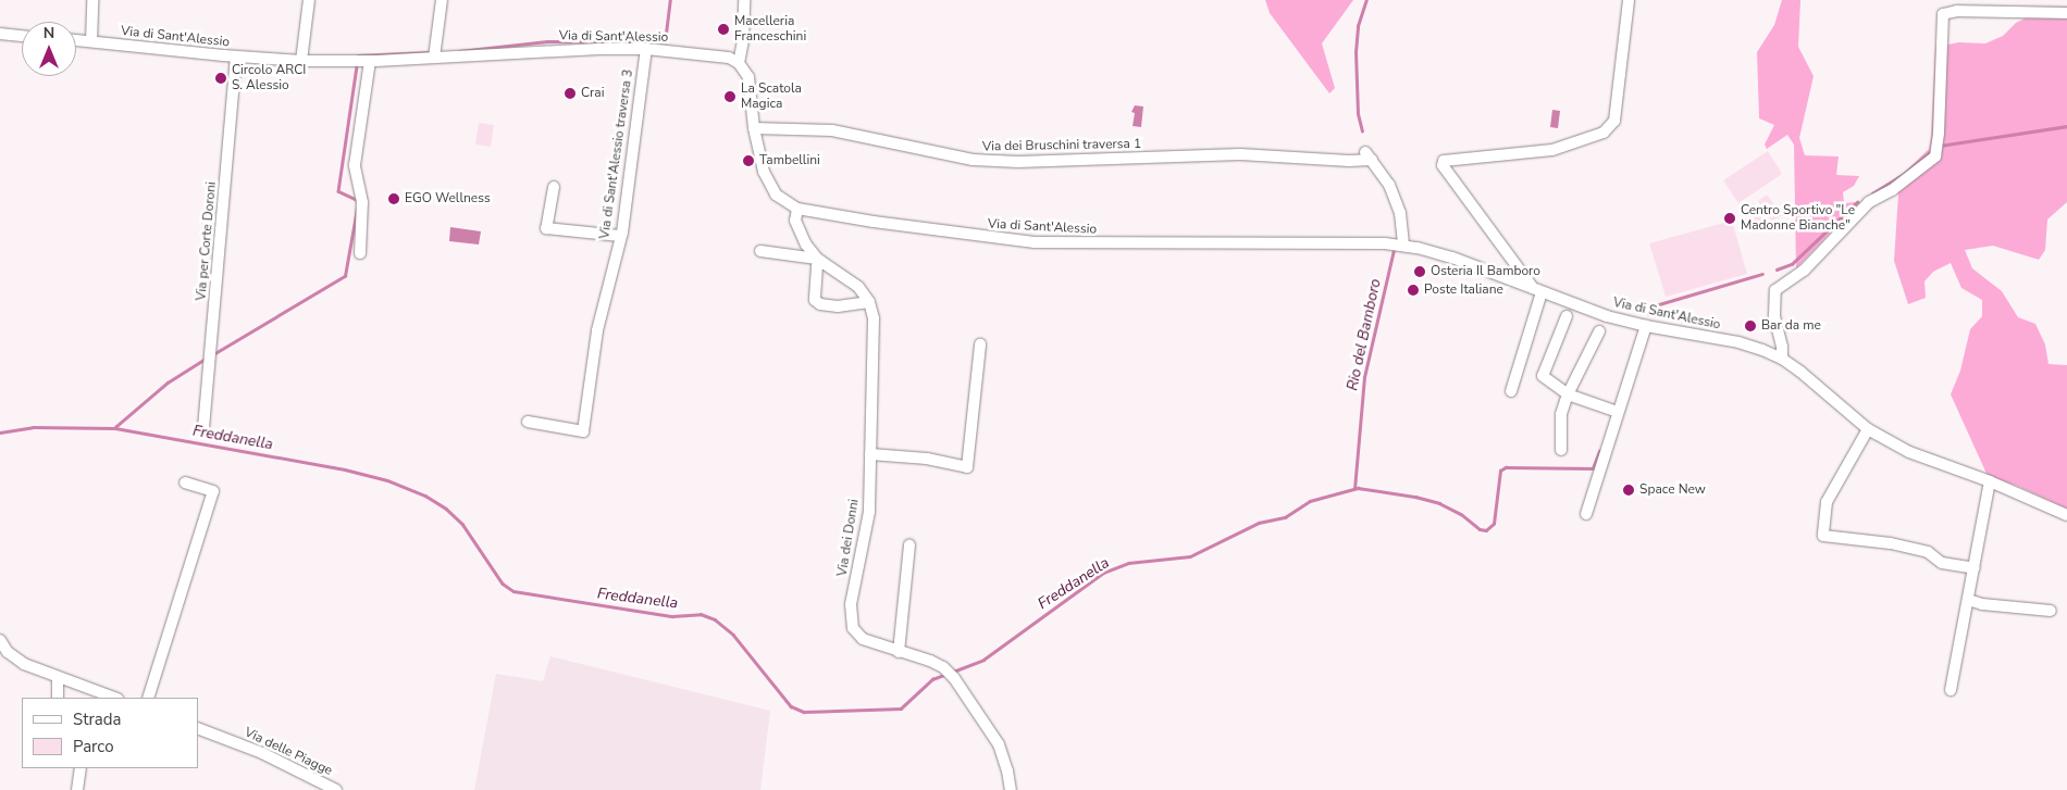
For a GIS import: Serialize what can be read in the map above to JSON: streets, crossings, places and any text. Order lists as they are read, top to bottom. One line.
{"streets":{"street":["Via di Sant'Alessio","Via dei Bruschini traversa 1","Via di Sant'Alessio traversa 3","Via per Corte Doroni","Via dei Donni","Via delle Piagge"]},"crossings":[["Via di Sant'Alessio","Via dei Bruschini traversa 1"],["Via di Sant'Alessio","Via di Sant'Alessio traversa 3"],["Via di Sant'Alessio","Via per Corte Doroni"]],"water":["Rio del Bamboro","Freddanella"],"places":["Macelleria Franceschini","Circolo ARCI S. Alessio","Crai","La Scatola Magica","Tambellini","EGO Wellness","Centro Sportivo \"Le Madonne Bianche\"","Osteria Il Bamboro","Poste Italiane","Bar da me","Space New"],"legend":["Strada","Parco"],"north":"top"}
